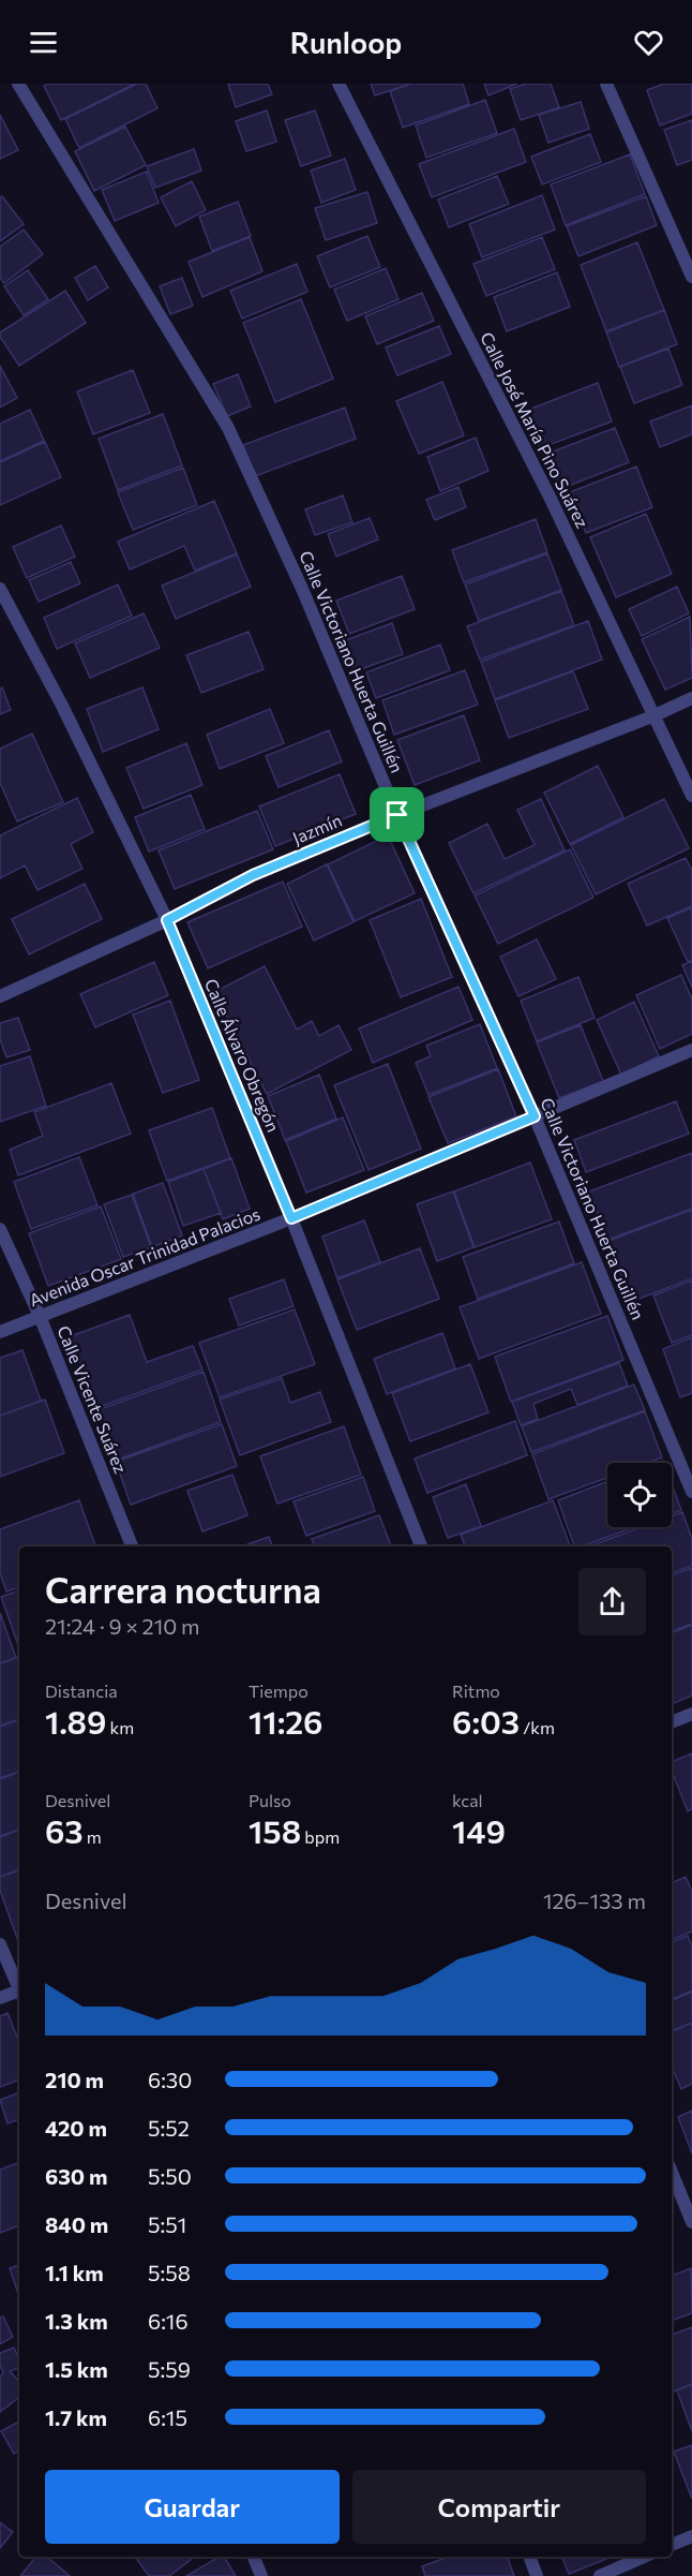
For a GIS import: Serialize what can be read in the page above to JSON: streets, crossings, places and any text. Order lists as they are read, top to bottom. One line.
{"streets":{"street":["Calle José María Pino Suárez","Calle Victoriano Huerta Guillén","Jazmín","Calle Álvaro Obregón","Avenida Oscar Trinidad Palacios","Calle Vicente Suárez"]},"crossings":[["Calle José María Pino Suárez","Jazmín"],["Calle Victoriano Huerta Guillén","Jazmín"],["Calle Victoriano Huerta Guillén","Avenida Oscar Trinidad Palacios"],["Jazmín","Calle Álvaro Obregón"],["Calle Álvaro Obregón","Avenida Oscar Trinidad Palacios"],["Avenida Oscar Trinidad Palacios","Calle Vicente Suárez"]],"page":{"header":"Runloop","heading":["Carrera nocturna","21:24 · 9 × 210 m"],"stats":[["Distancia","1.89 km"],["Tiempo","11:26"],["Ritmo","6:03 /km"],["Desnivel","63 m"],["Pulso","158 bpm"],["kcal","149"]],"chart":["Desnivel","126–133 m"],"list":[{"name":"210 m","note":"6:30"},{"name":"420 m","note":"5:52"},{"name":"630 m","note":"5:50"},{"name":"840 m","note":"5:51"},{"name":"1.1 km","note":"5:58"},{"name":"1.3 km","note":"6:16"},{"name":"1.5 km","note":"5:59"},{"name":"1.7 km","note":"6:15"}],"buttons":["Guardar","Compartir"]}}
